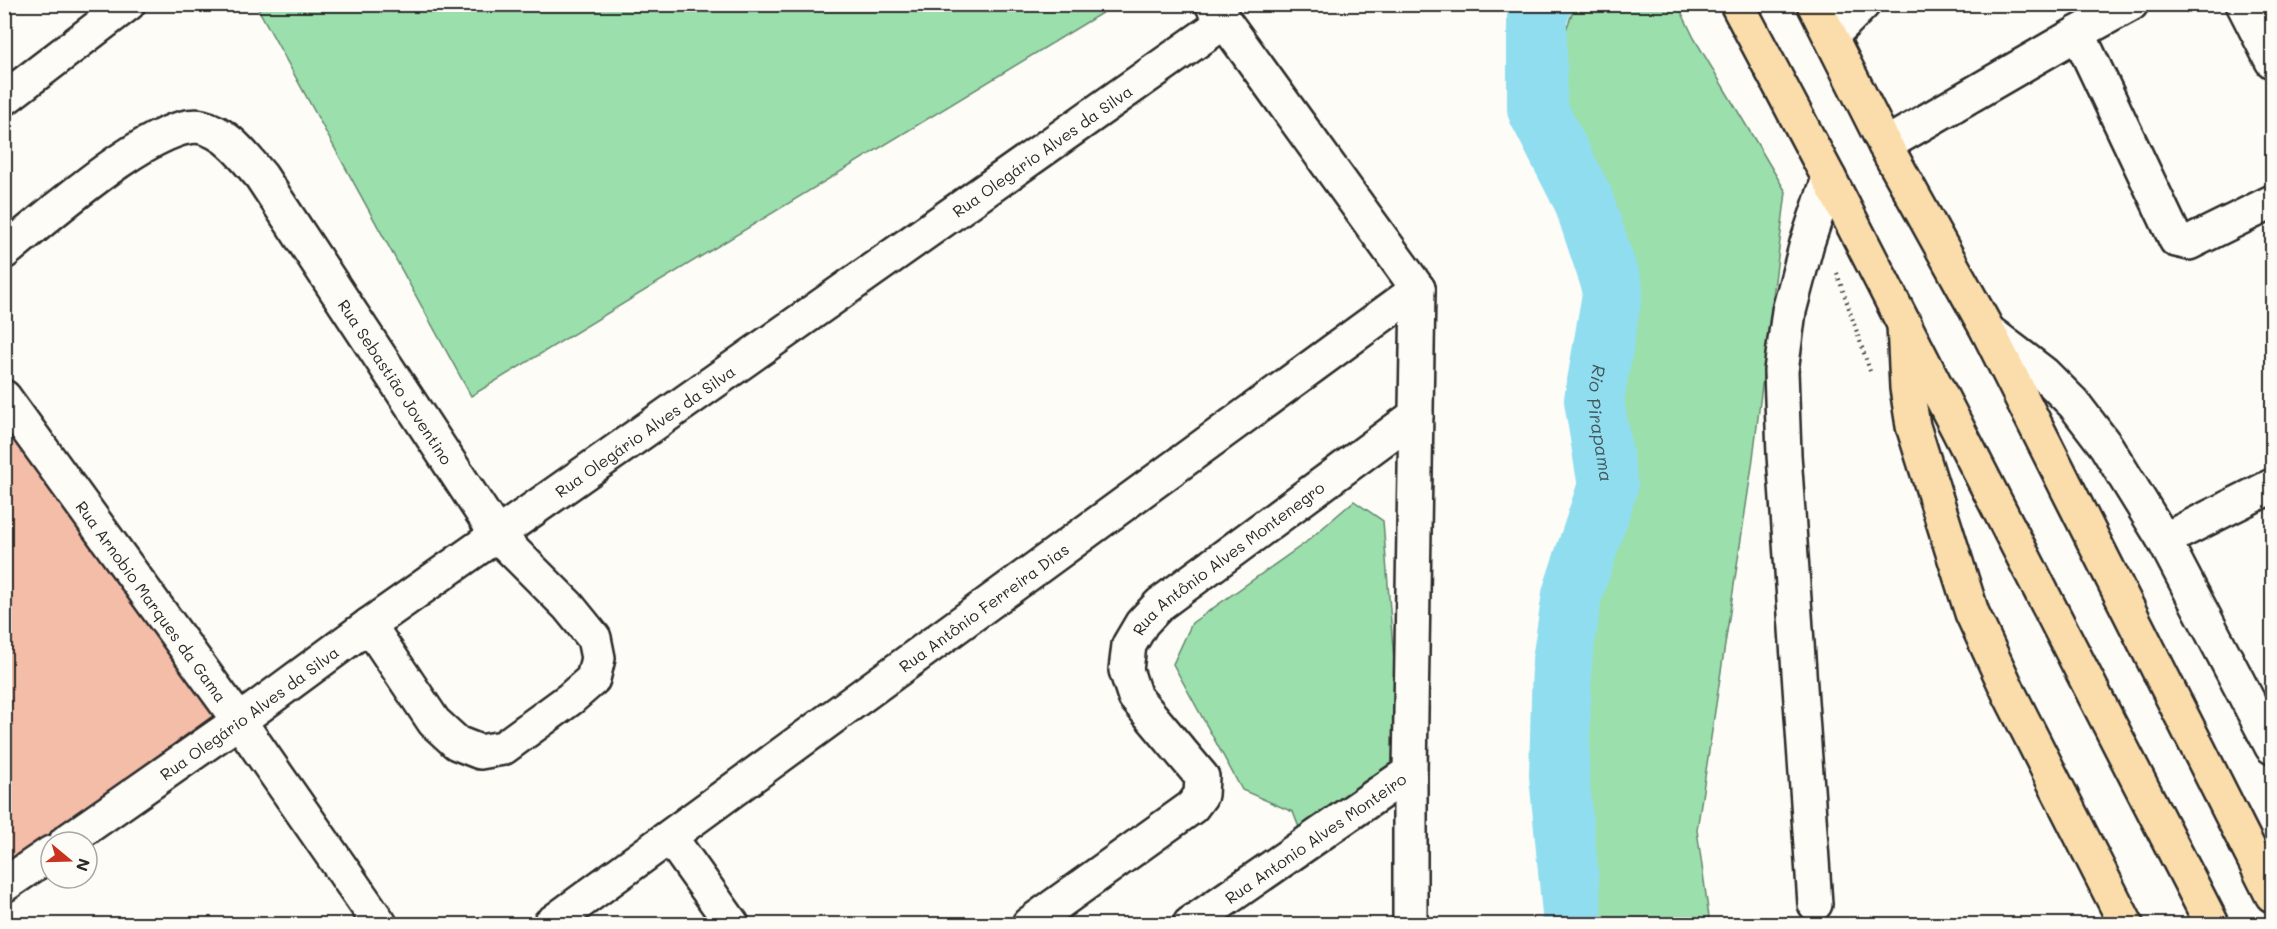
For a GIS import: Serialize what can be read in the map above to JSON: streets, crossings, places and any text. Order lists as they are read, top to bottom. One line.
{"streets":{"street":["Rua Olegário Alves da Silva","Rua Sebastião Joventino","Rua Antônio Alves Montenegro","Rua Arnobio Marques da Gama","Rua Antônio Ferreira Dias","Rua Antonio Alves Monteiro"]},"crossings":[["Rua Olegário Alves da Silva","Rua Sebastião Joventino"],["Rua Olegário Alves da Silva","Rua Arnobio Marques da Gama"]],"water":["Rio Pirapama"],"north":"right"}
